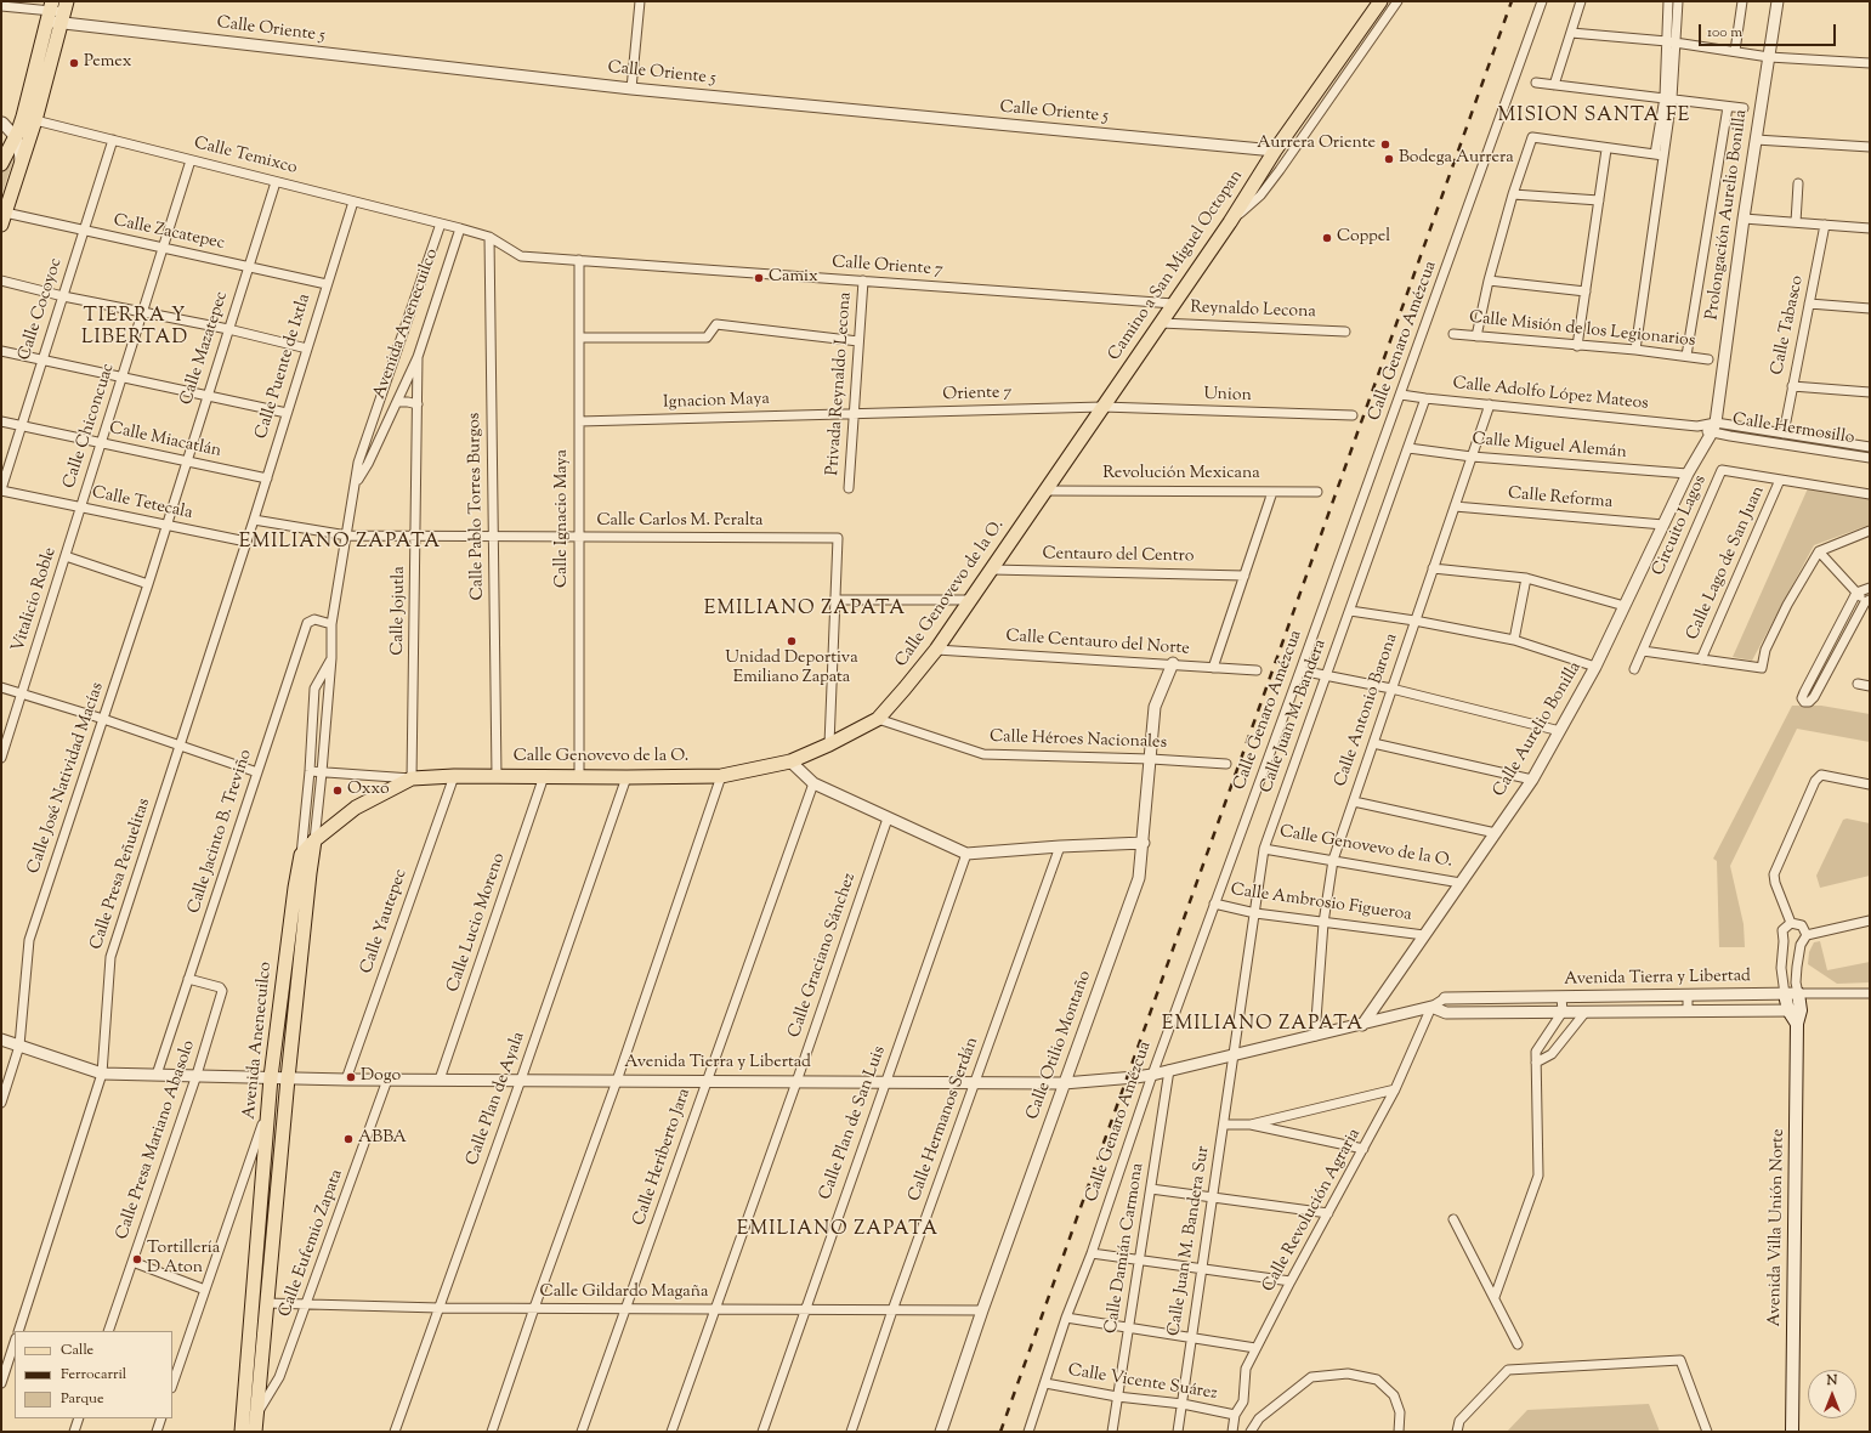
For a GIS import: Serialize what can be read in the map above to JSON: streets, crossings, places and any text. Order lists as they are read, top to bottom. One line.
{"streets":{"main road":["Camino a San Miguel Octopan","Avenida Anenecuilco","Calle Genovevo de la O.","Avenida Villa Unión Norte"],"street":["Calle Oriente 5","Calle Temixco","Prolongación Aurelio Bonilla","Calle Zacatepec","Calle Oriente 7","Calle Cocoyoc","Reynaldo Lecona","Calle Tabasco","Calle Misión de los Legionarios","Calle Genaro Amézcua","Calle Mazatepec","Calle Puente de Ixtla","Privada Reynaldo Lecona","Oriente 7","Calle Adolfo López Mateos","Union","Ignacion Maya","Calle Chiconcuac","Calle Hermosillo","Calle Miacatlán","Calle Miguel Alemán","Revolución Mexicana","Calle Reforma","Calle Tetecala","Calle Pablo Torres Burgos","Calle Ignacio Maya","Calle Carlos M. Peralta","Circuito Lagos","Centauro del Centro","Calle Lago de San Juan","Vitalicio Roble","Calle Jojutla","Calle Centauro del Norte","Calle Antonio Barona","Calle Juan M. Bandera","Calle Aurelio Bonilla","Calle Héroes Nacionales","Calle José Natividad Macías","Calle Jacinto B. Treviño","Calle Presa Peñuelitas","Calle Ambrosio Figueroa","Calle Yautepec","Calle Lucio Moreno","Calle Graciano Sánchez","Avenida Tierra y Libertad","Calle Otilio Montaño","Calle Plan de Ayala","Calle Hermanos Serdán","Calle Plan de San Luis","Calle Presa Mariano Abasolo","Calle Heriberto Jara","Calle Revolución Agraria","Calle Juan M. Bandera Sur","Calle Eufemio Zapata","Calle Damián Carmona","Calle Gildardo Magaña","Calle Vicente Suárez"]},"crossings":[["Calle Oriente 5","Camino a San Miguel Octopan"],["Calle Temixco","Calle Oriente 7"],["Calle Temixco","Calle Cocoyoc"],["Calle Temixco","Avenida Anenecuilco"],["Calle Temixco","Calle Mazatepec"],["Calle Temixco","Calle Puente de Ixtla"],["Calle Temixco","Calle Chiconcuac"],["Prolongación Aurelio Bonilla","Calle Adolfo López Mateos"],["Prolongación Aurelio Bonilla","Calle Hermosillo"],["Prolongación Aurelio Bonilla","Calle Aurelio Bonilla"],["Calle Zacatepec","Calle Cocoyoc"],["Calle Zacatepec","Calle Mazatepec"],["Calle Zacatepec","Calle Puente de Ixtla"],["Calle Zacatepec","Calle Chiconcuac"],["Camino a San Miguel Octopan","Calle Oriente 7"],["Camino a San Miguel Octopan","Reynaldo Lecona"],["Camino a San Miguel Octopan","Oriente 7"],["Camino a San Miguel Octopan","Union"],["Camino a San Miguel Octopan","Calle Genovevo de la O."],["Calle Oriente 7","Avenida Anenecuilco"],["Calle Oriente 7","Privada Reynaldo Lecona"],["Calle Oriente 7","Calle Pablo Torres Burgos"],["Calle Oriente 7","Calle Ignacio Maya"],["Calle Cocoyoc","Calle Miacatlán"],["Calle Cocoyoc","Calle Tetecala"],["Avenida Anenecuilco","Calle Carlos M. Peralta"],["Avenida Anenecuilco","Calle Genovevo de la O."],["Avenida Anenecuilco","Calle Jojutla"],["Avenida Anenecuilco","Calle Jacinto B. Treviño"],["Avenida Anenecuilco","Avenida Tierra y Libertad"],["Avenida Anenecuilco","Calle Eufemio Zapata"],["Avenida Anenecuilco","Calle Gildardo Magaña"],["Calle Tabasco","Calle Hermosillo"],["Calle Genaro Amézcua","Calle Adolfo López Mateos"],["Calle Genaro Amézcua","Calle Ambrosio Figueroa"],["Calle Genaro Amézcua","Avenida Tierra y Libertad"],["Calle Genaro Amézcua","Calle Vicente Suárez"],["Calle Mazatepec","Calle Miacatlán"],["Calle Mazatepec","Calle Tetecala"],["Calle Mazatepec","Calle José Natividad Macías"],["Calle Puente de Ixtla","Calle Miacatlán"],["Calle Puente de Ixtla","Calle Tetecala"],["Calle Puente de Ixtla","Calle Carlos M. Peralta"],["Calle Puente de Ixtla","Calle Presa Peñuelitas"],["Privada Reynaldo Lecona","Oriente 7"],["Privada Reynaldo Lecona","Ignacion Maya"],["Oriente 7","Union"],["Oriente 7","Ignacion Maya"],["Oriente 7","Calle Genovevo de la O."],["Calle Adolfo López Mateos","Calle Hermosillo"],["Calle Adolfo López Mateos","Calle Antonio Barona"],["Calle Adolfo López Mateos","Calle Juan M. Bandera"],["Calle Adolfo López Mateos","Calle Aurelio Bonilla"],["Union","Calle Genovevo de la O."],["Ignacion Maya","Calle Ignacio Maya"],["Calle Chiconcuac","Calle Miacatlán"],["Calle Chiconcuac","Calle Tetecala"],["Calle Chiconcuac","Vitalicio Roble"],["Calle Hermosillo","Calle Aurelio Bonilla"],["Calle Miguel Alemán","Calle Antonio Barona"],["Calle Miguel Alemán","Calle Juan M. Bandera"],["Calle Miguel Alemán","Calle Aurelio Bonilla"],["Revolución Mexicana","Calle Genovevo de la O."],["Calle Reforma","Calle Antonio Barona"],["Calle Reforma","Calle Aurelio Bonilla"],["Calle Tetecala","Vitalicio Roble"],["Calle Tetecala","Calle José Natividad Macías"],["Calle Tetecala","Calle Presa Peñuelitas"],["Calle Pablo Torres Burgos","Calle Carlos M. Peralta"],["Calle Pablo Torres Burgos","Calle Genovevo de la O."],["Calle Ignacio Maya","Calle Carlos M. Peralta"],["Calle Ignacio Maya","Calle Genovevo de la O."],["Calle Carlos M. Peralta","Calle Jojutla"],["Circuito Lagos","Calle Lago de San Juan"],["Centauro del Centro","Calle Genovevo de la O."],["Calle Genovevo de la O.","Calle Jojutla"],["Calle Genovevo de la O.","Calle Centauro del Norte"],["Calle Genovevo de la O.","Calle Antonio Barona"],["Calle Genovevo de la O.","Calle Juan M. Bandera"],["Calle Genovevo de la O.","Calle Aurelio Bonilla"],["Calle Genovevo de la O.","Calle Héroes Nacionales"],["Calle Genovevo de la O.","Calle Yautepec"],["Calle Genovevo de la O.","Calle Lucio Moreno"],["Calle Genovevo de la O.","Calle Plan de Ayala"],["Calle Centauro del Norte","Calle Otilio Montaño"],["Calle Antonio Barona","Calle Ambrosio Figueroa"],["Calle Antonio Barona","Avenida Tierra y Libertad"],["Calle Juan M. Bandera","Calle Ambrosio Figueroa"],["Calle Juan M. Bandera","Avenida Tierra y Libertad"],["Calle Juan M. Bandera","Calle Juan M. Bandera Sur"],["Calle Aurelio Bonilla","Calle Ambrosio Figueroa"],["Calle Aurelio Bonilla","Avenida Tierra y Libertad"],["Calle Héroes Nacionales","Calle Otilio Montaño"],["Calle José Natividad Macías","Avenida Tierra y Libertad"],["Calle Jacinto B. Treviño","Avenida Tierra y Libertad"],["Calle Jacinto B. Treviño","Calle Presa Mariano Abasolo"],["Calle Presa Peñuelitas","Avenida Tierra y Libertad"],["Calle Yautepec","Avenida Tierra y Libertad"],["Calle Lucio Moreno","Avenida Tierra y Libertad"],["Calle Graciano Sánchez","Avenida Tierra y Libertad"],["Calle Graciano Sánchez","Calle Gildardo Magaña"],["Avenida Tierra y Libertad","Calle Otilio Montaño"],["Avenida Tierra y Libertad","Calle Plan de Ayala"],["Avenida Tierra y Libertad","Calle Hermanos Serdán"],["Avenida Tierra y Libertad","Calle Plan de San Luis"],["Avenida Tierra y Libertad","Calle Presa Mariano Abasolo"],["Avenida Tierra y Libertad","Calle Heriberto Jara"],["Avenida Tierra y Libertad","Calle Revolución Agraria"],["Avenida Tierra y Libertad","Avenida Villa Unión Norte"],["Avenida Tierra y Libertad","Calle Juan M. Bandera Sur"],["Avenida Tierra y Libertad","Calle Eufemio Zapata"],["Avenida Tierra y Libertad","Calle Damián Carmona"],["Calle Otilio Montaño","Calle Gildardo Magaña"],["Calle Plan de Ayala","Calle Gildardo Magaña"],["Calle Hermanos Serdán","Calle Gildardo Magaña"],["Calle Plan de San Luis","Calle Gildardo Magaña"],["Calle Heriberto Jara","Calle Gildardo Magaña"],["Calle Revolución Agraria","Calle Vicente Suárez"],["Calle Juan M. Bandera Sur","Calle Vicente Suárez"],["Calle Eufemio Zapata","Calle Gildardo Magaña"],["Calle Damián Carmona","Calle Vicente Suárez"]],"districts":["MISION SANTA FE","TIERRA Y LIBERTAD","EMILIANO ZAPATA","EMILIANO ZAPATA","EMILIANO ZAPATA","EMILIANO ZAPATA"],"places":["Pemex","Aurrera Oriente","Bodega Aurrera","Coppel","Camix","Unidad Deportiva Emiliano Zapata","Oxxo","Dogo","ABBA","Tortillería D Aton"],"legend":["Calle","Ferrocarril","Parque"],"scale_bar":"100 m","north":"top"}
